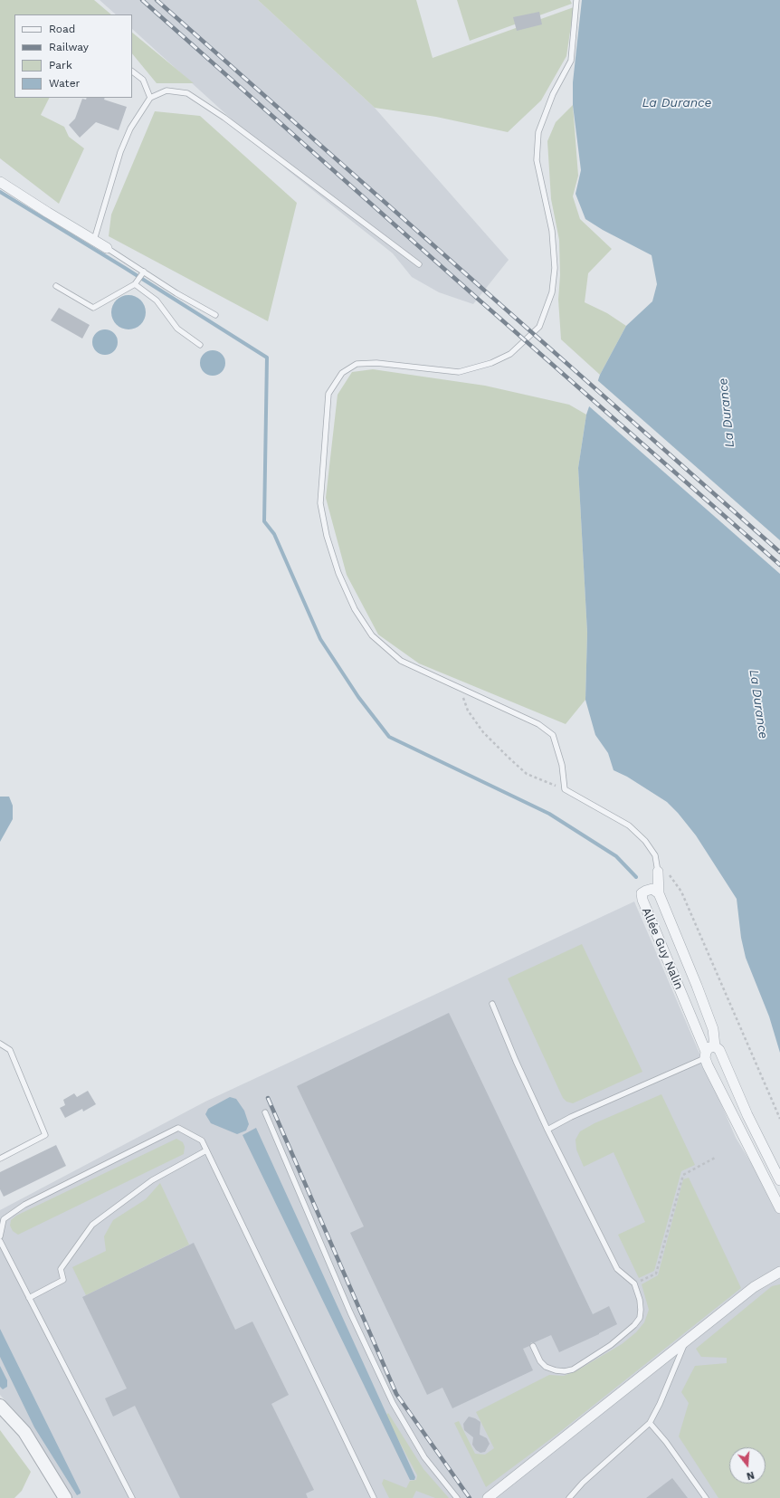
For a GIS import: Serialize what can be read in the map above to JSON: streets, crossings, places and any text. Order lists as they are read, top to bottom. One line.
{"streets":{"street":["Allée Guy Nalin"]},"water":["La Durance"],"legend":["Road","Railway","Park","Water"],"north":"bottom"}
